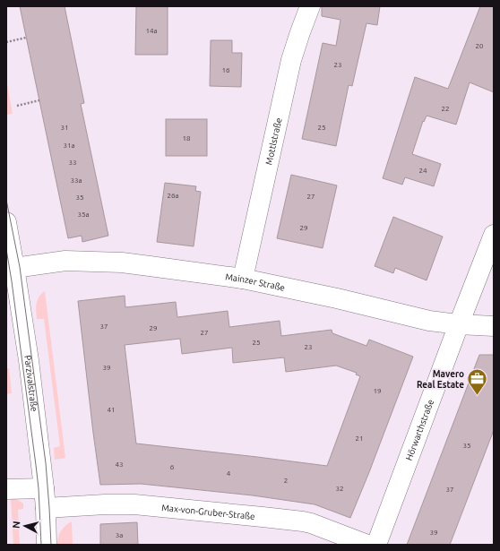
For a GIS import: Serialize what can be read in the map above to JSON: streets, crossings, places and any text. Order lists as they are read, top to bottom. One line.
{"streets":{"street":["Mottlstraße","Mainzer Straße","Parzivalstraße","Hörwarthstraße","Max-von-Gruber-Straße"]},"crossings":[["Mottlstraße","Mainzer Straße"],["Mainzer Straße","Parzivalstraße"],["Mainzer Straße","Hörwarthstraße"],["Parzivalstraße","Max-von-Gruber-Straße"]],"places":{"office":["Mavero Real Estate"]},"house_numbers":["14a","20","23","16","22","31","25","18","31a","33","24","33a","26a","27","35","35a","29","37","29","27","25","23","39","19","41","21","35","43","6","4","2","32","37","39","3a"],"north":"left"}
